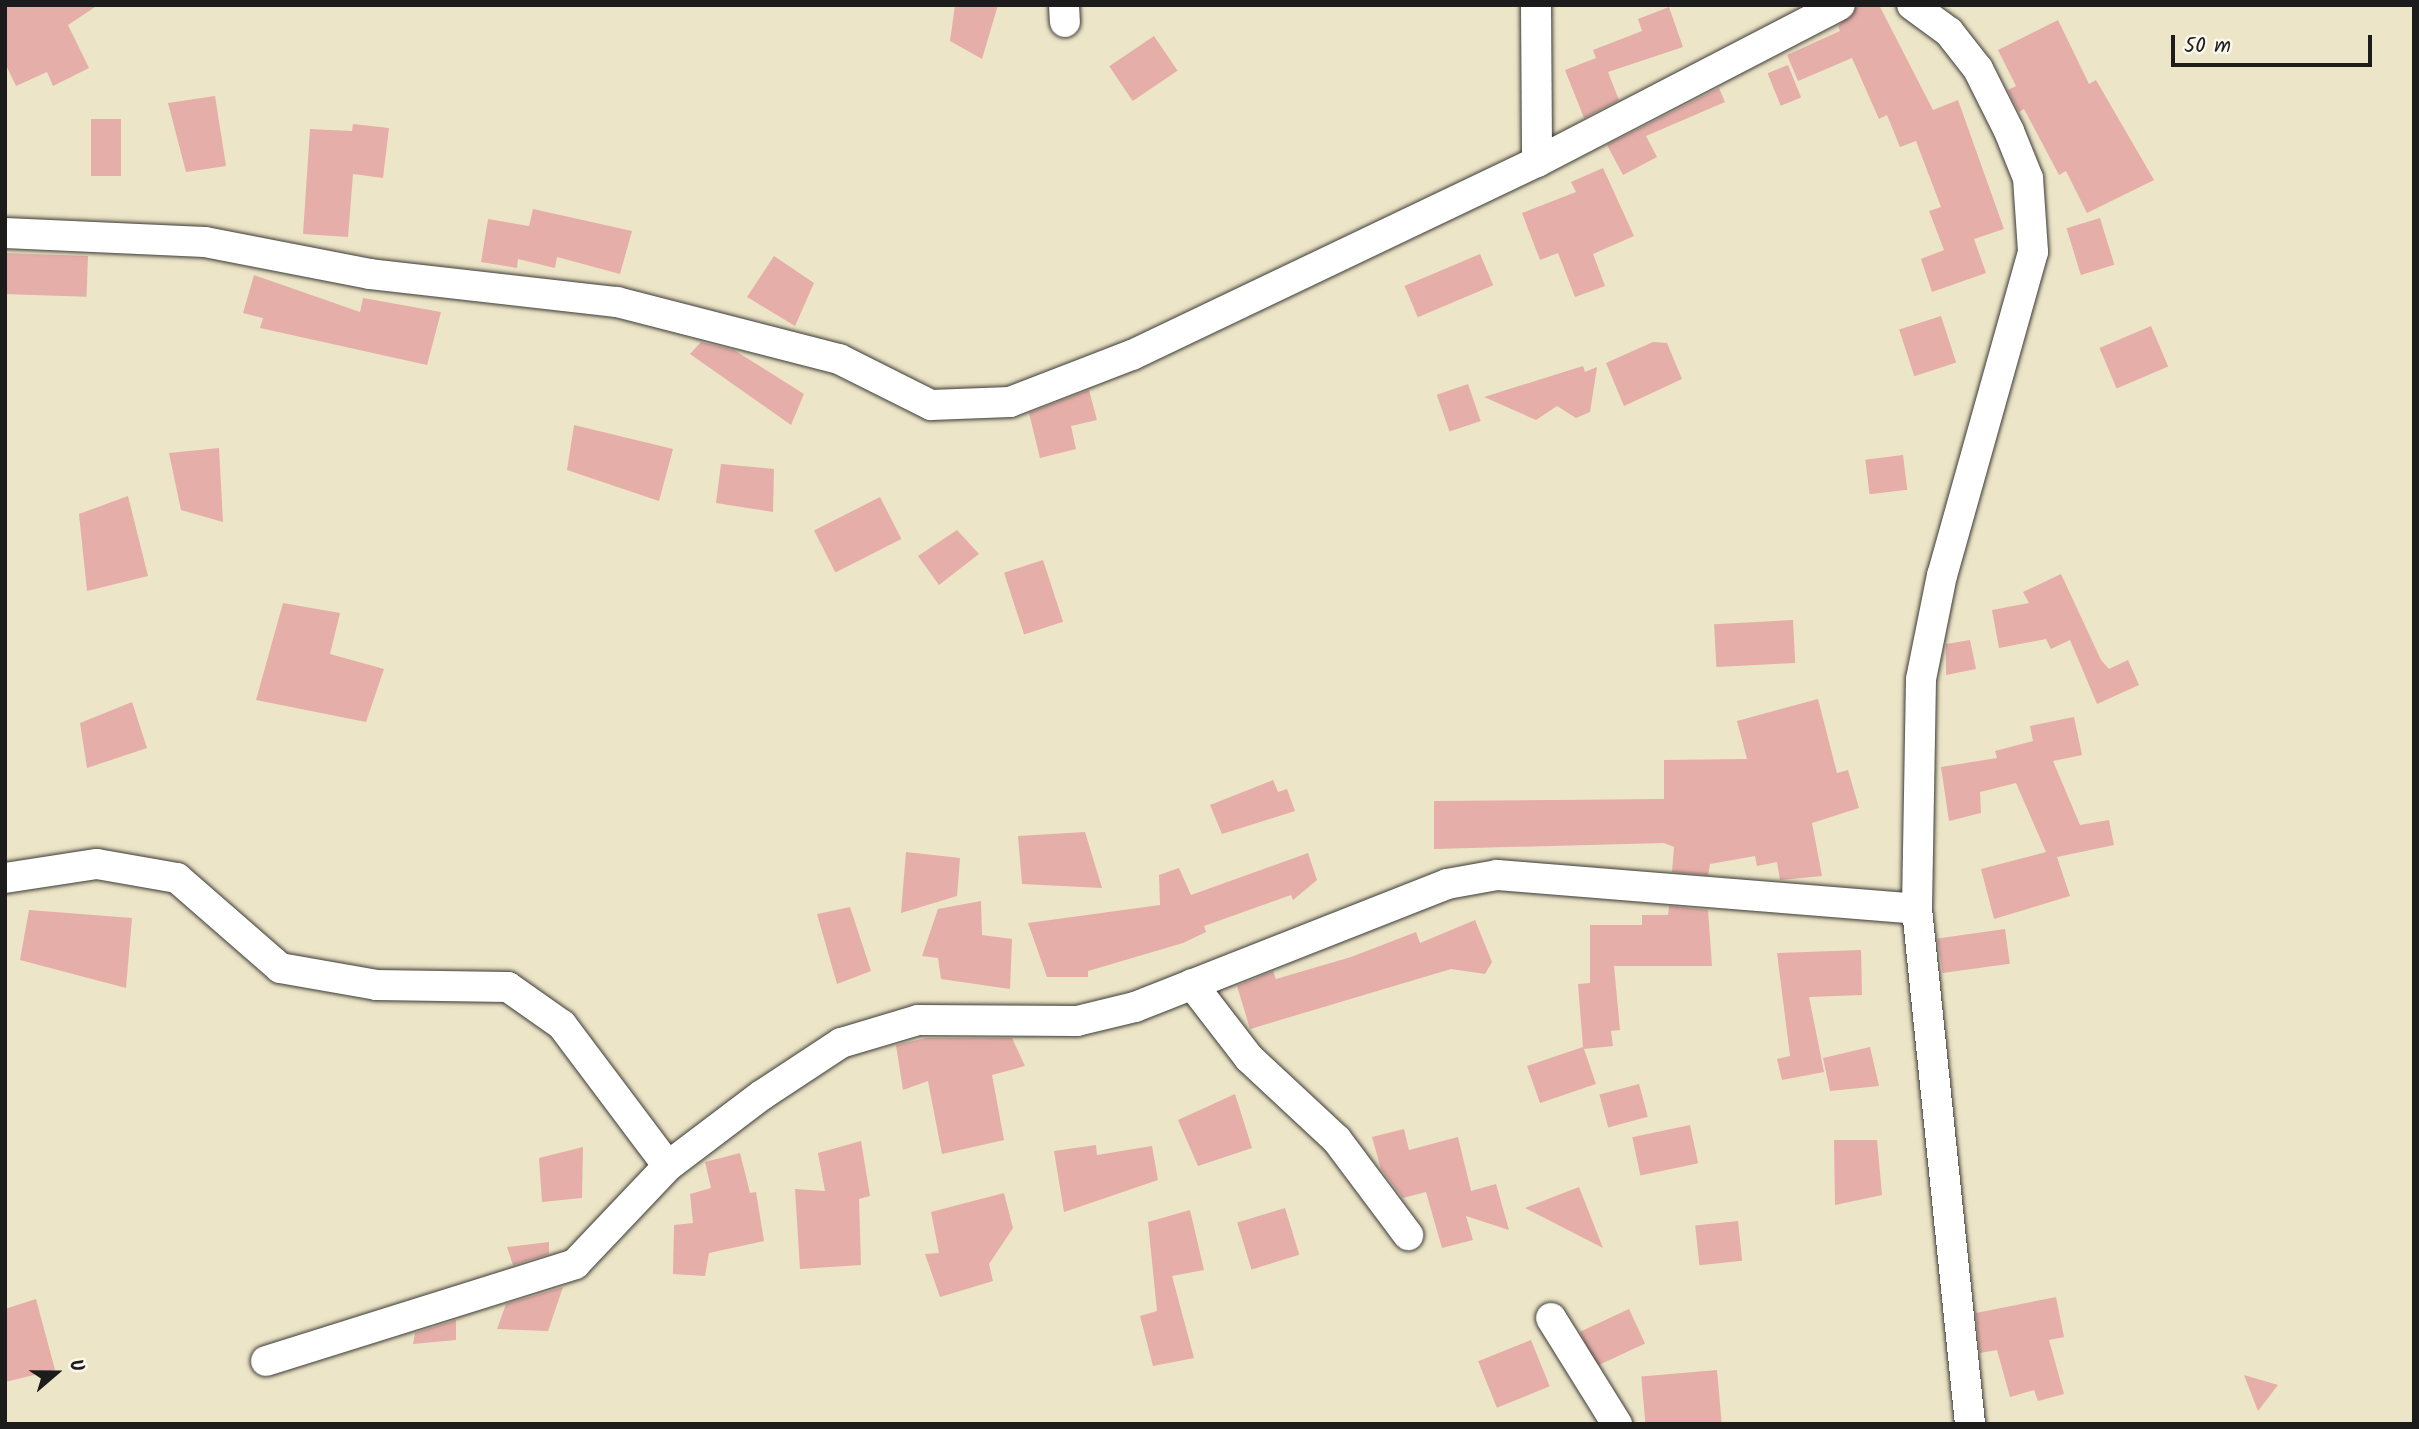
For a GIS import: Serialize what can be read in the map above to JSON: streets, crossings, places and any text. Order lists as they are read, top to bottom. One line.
{"scale_bar":"50 m","north":"right"}
